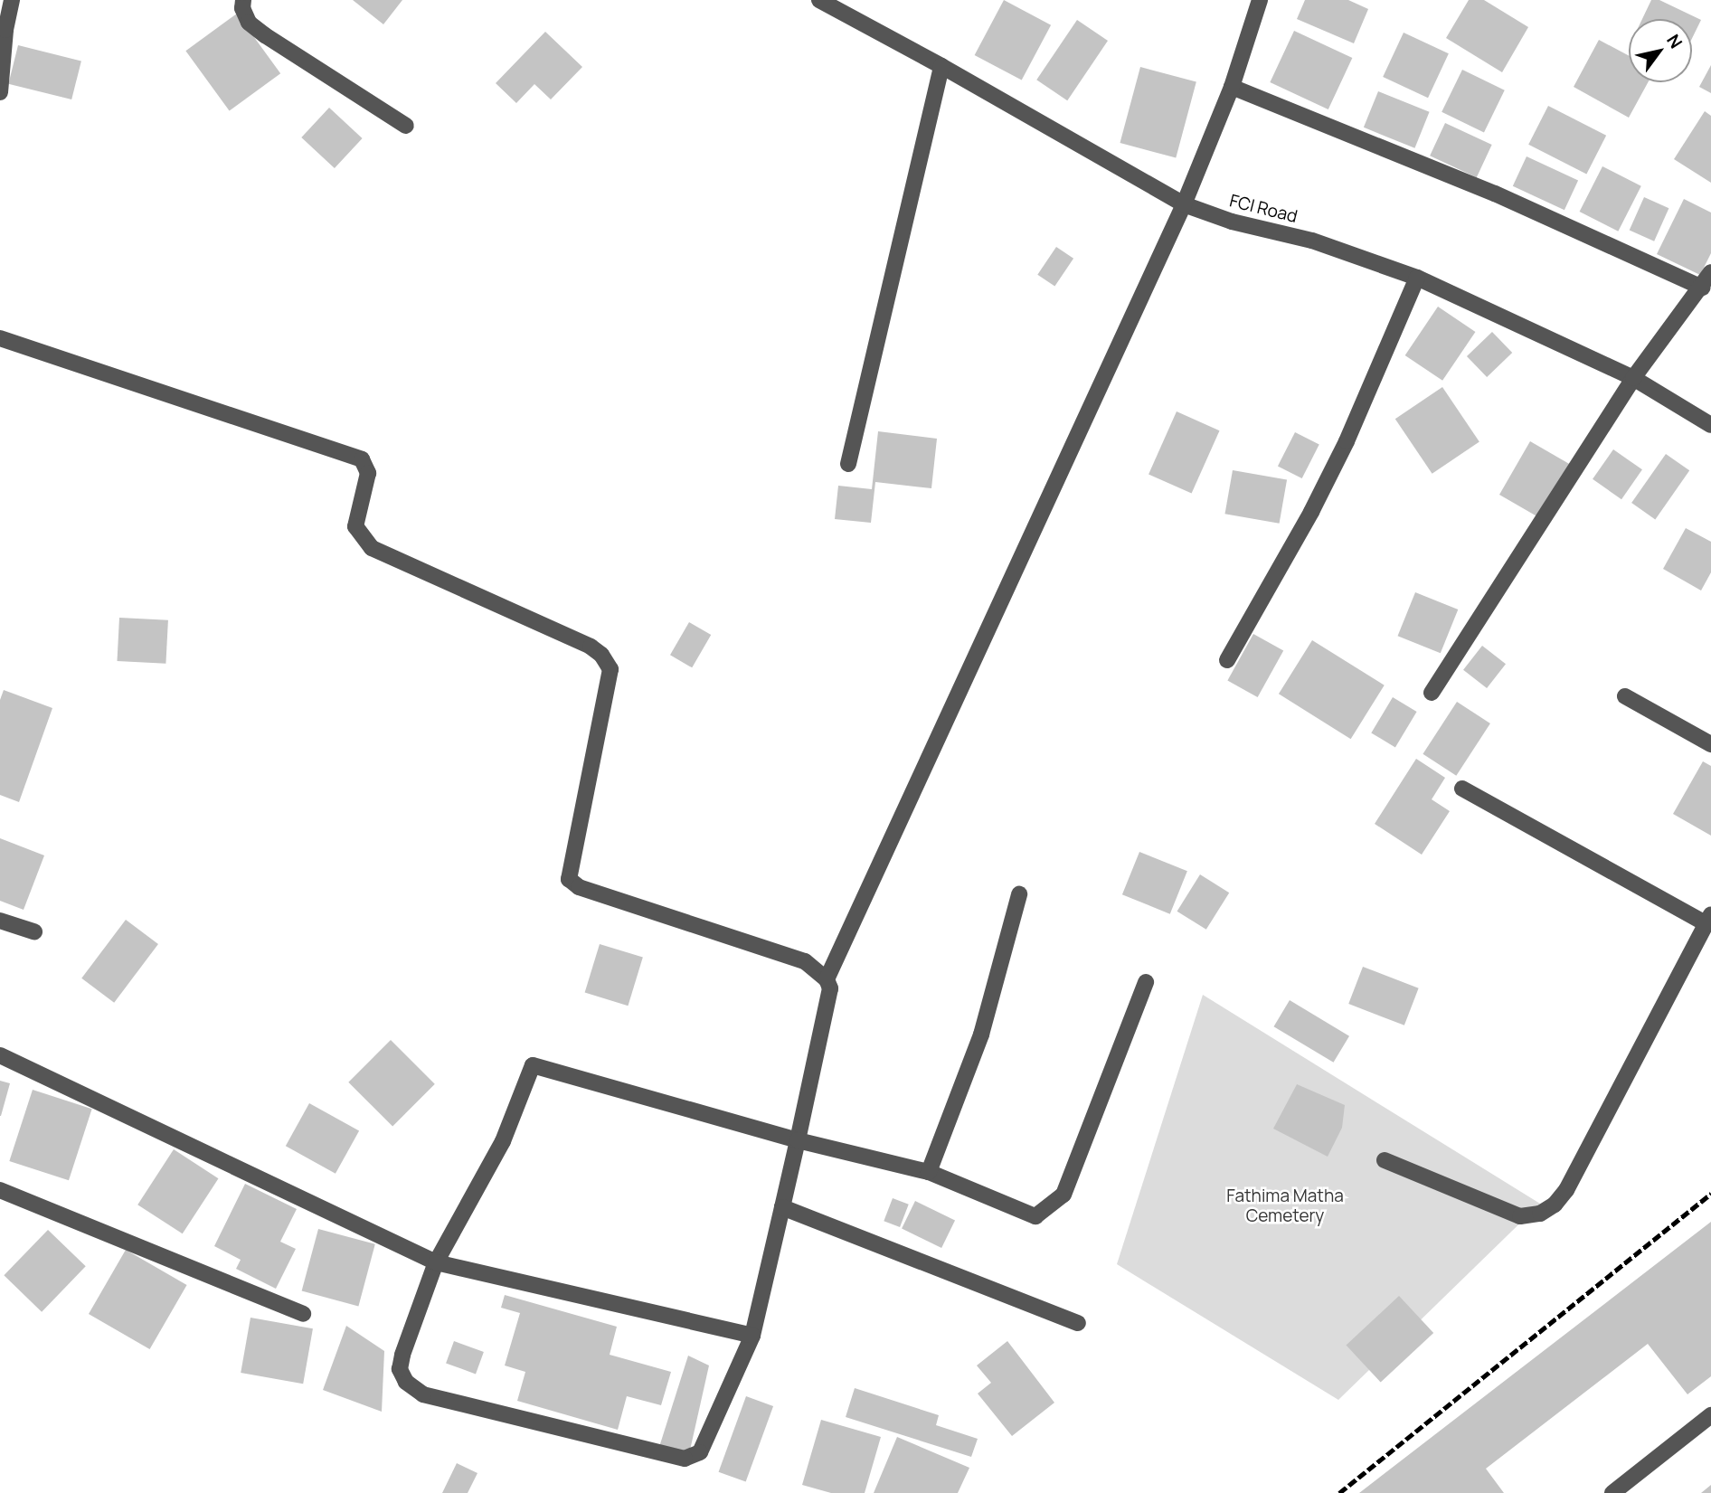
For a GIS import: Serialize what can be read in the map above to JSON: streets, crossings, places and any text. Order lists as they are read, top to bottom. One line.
{"streets":{"street":["FCI Road"]},"parks":["Fathima Matha Cemetery"],"north":"top right"}
